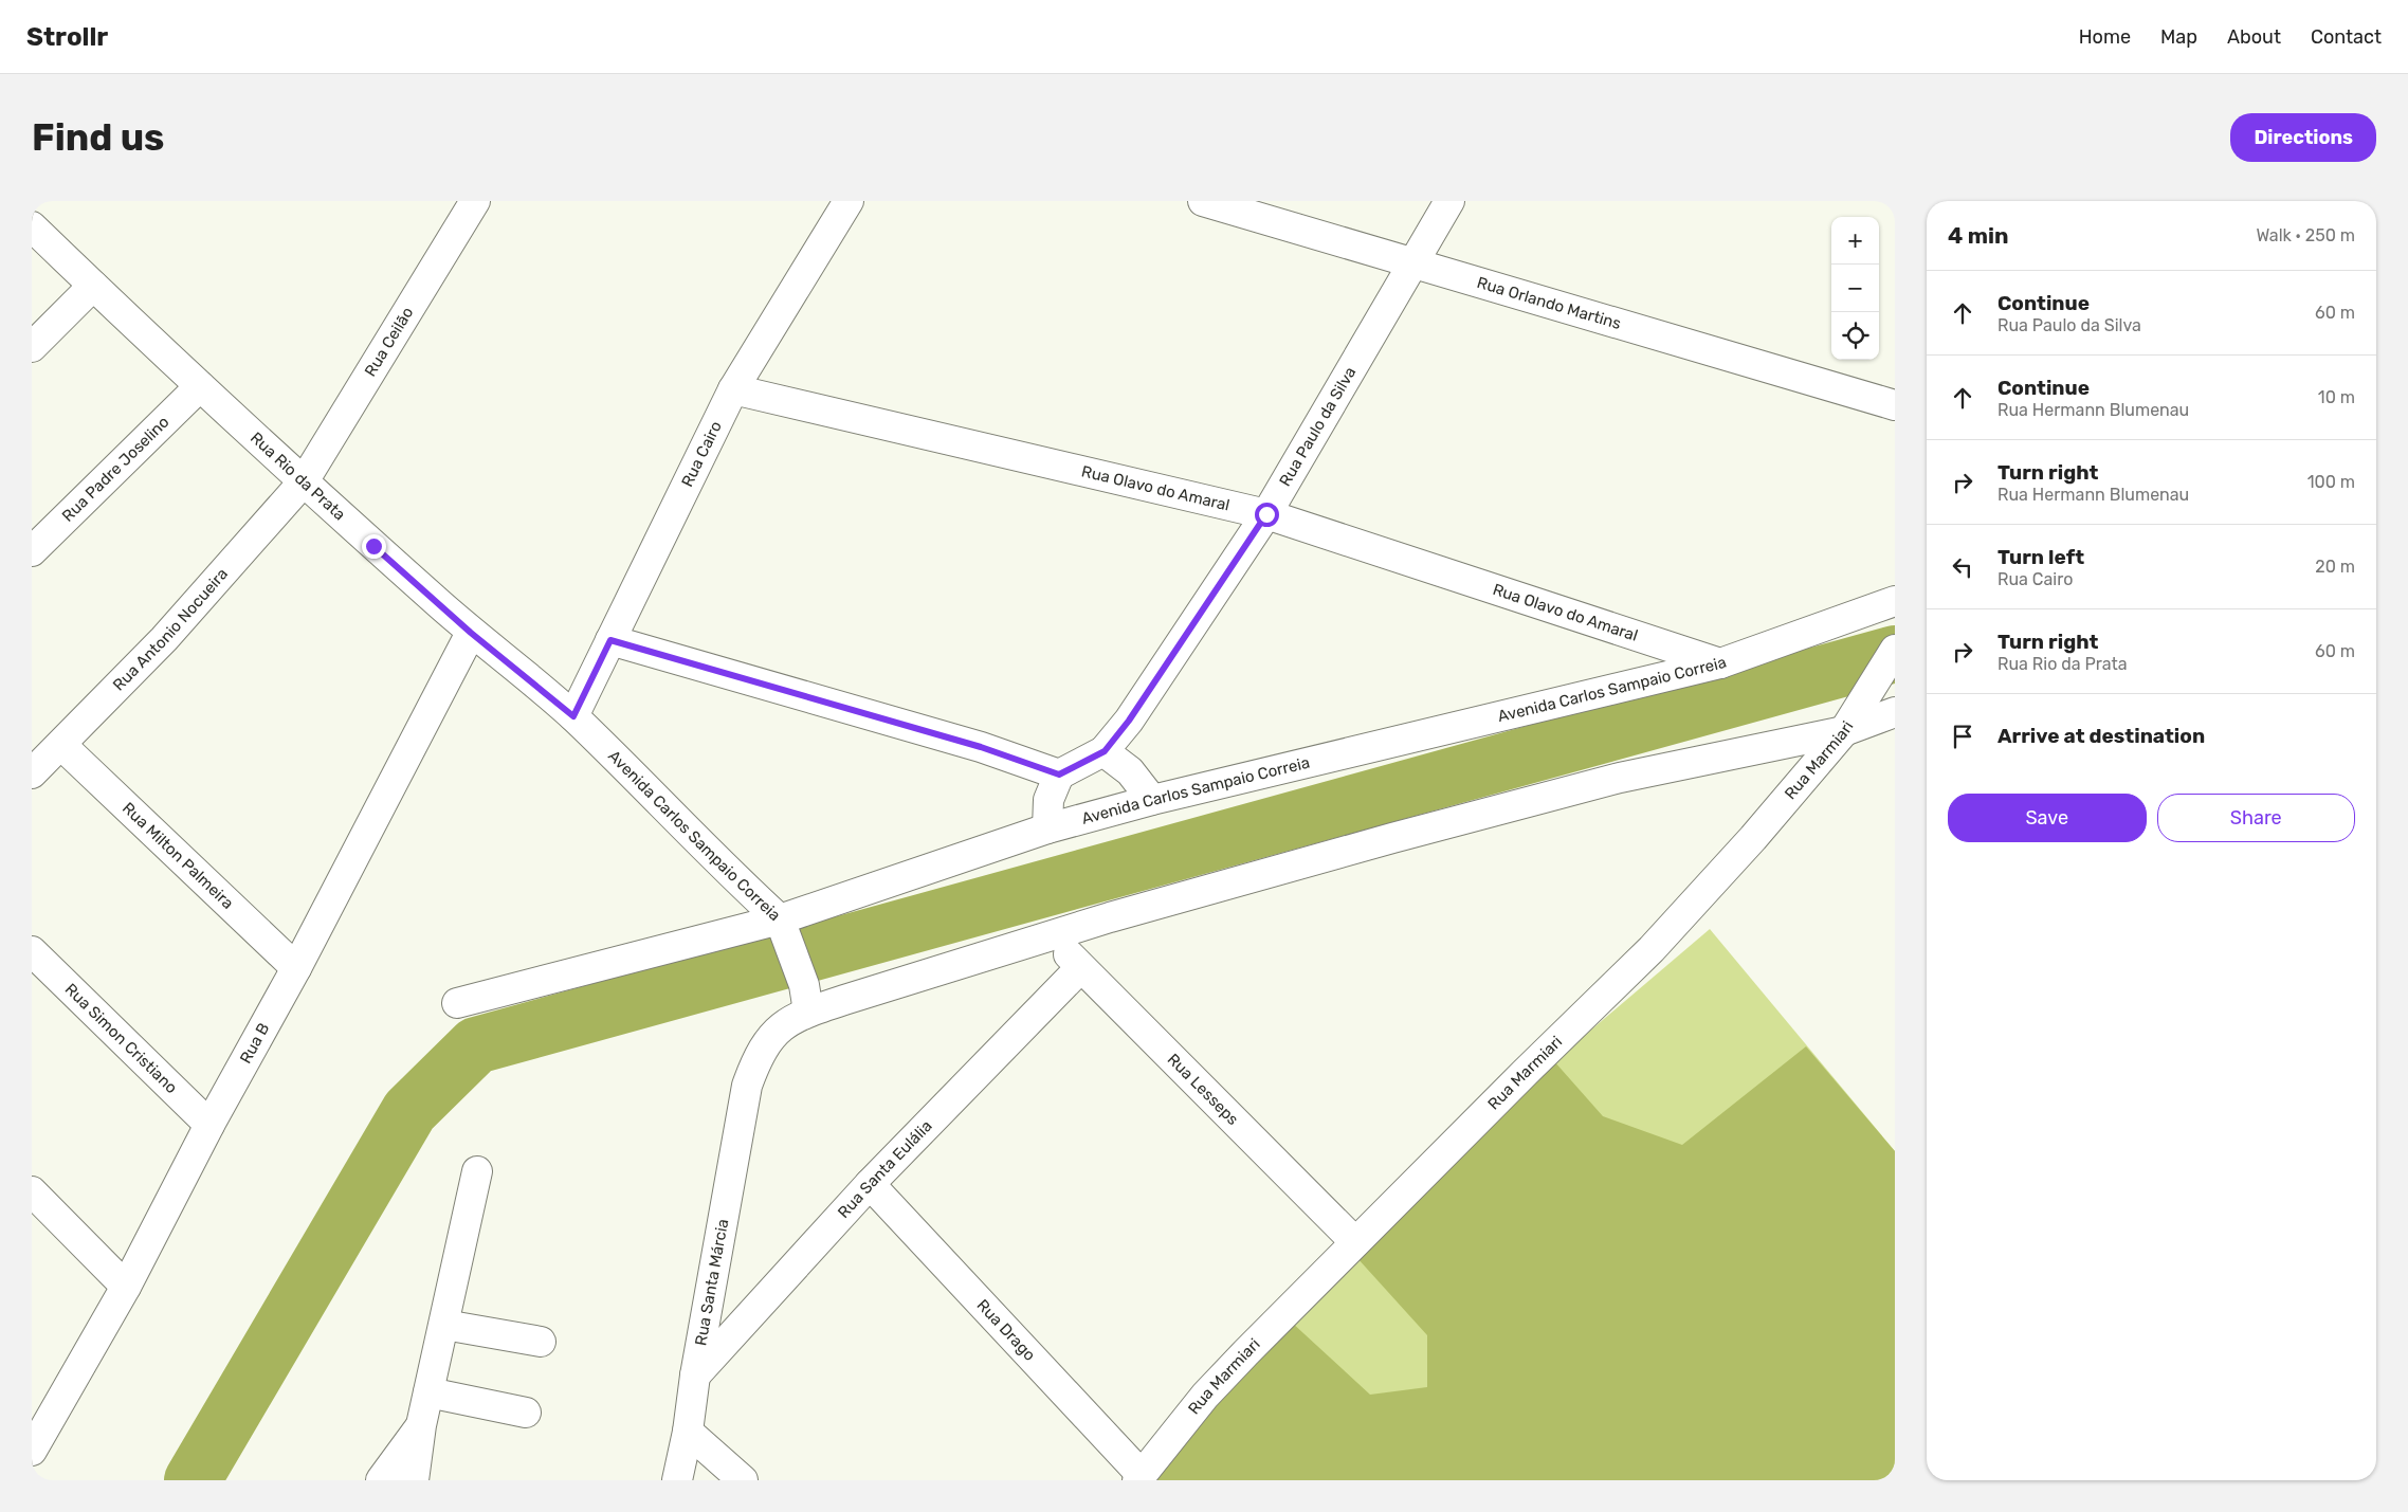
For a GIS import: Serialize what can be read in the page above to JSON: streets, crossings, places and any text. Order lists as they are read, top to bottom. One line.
{"streets":{"street":["Rua Orlando Martins","Rua Ceilão","Rua Paulo da Silva","Rua Cairo","Rua Padre Joselino","Rua Rio da Prata","Rua Olavo do Amaral","Rua Antonio Nocueira","Avenida Carlos Sampaio Correia","Rua Marmiari","Rua Milton Palmeira","Rua Simon Cristiano","Rua B","Rua Lesseps","Rua Santa Eulália","Rua Santa Márcia","Rua Drago"]},"crossings":[["Rua Orlando Martins","Rua Paulo da Silva"],["Rua Ceilão","Rua Rio da Prata"],["Rua Ceilão","Rua Antonio Nocueira"],["Rua Paulo da Silva","Rua Olavo do Amaral"],["Rua Cairo","Rua Rio da Prata"],["Rua Cairo","Rua Olavo do Amaral"],["Rua Cairo","Avenida Carlos Sampaio Correia"],["Rua Padre Joselino","Rua Rio da Prata"],["Rua Rio da Prata","Rua Antonio Nocueira"],["Rua Rio da Prata","Avenida Carlos Sampaio Correia"],["Rua Rio da Prata","Rua B"],["Rua Olavo do Amaral","Avenida Carlos Sampaio Correia"],["Rua Antonio Nocueira","Rua Milton Palmeira"],["Rua Marmiari","Rua Lesseps"],["Rua Marmiari","Rua Drago"],["Rua Milton Palmeira","Rua B"],["Rua Simon Cristiano","Rua B"],["Rua Lesseps","Rua Santa Eulália"],["Rua Santa Eulália","Rua Santa Márcia"],["Rua Santa Eulália","Rua Drago"]],"page":{"header":"Strollr","nav":["Home","Map","About","Contact"],"buttons":["Directions",["Save","Share"]],"title":"Find us","heading":["4 min","Walk · 250 m"],"map_buttons":["+","−"],"list":[["Continue","Rua Paulo da Silva","60 m"],["Continue","Rua Hermann Blumenau","10 m"],["Turn right","Rua Hermann Blumenau","100 m"],["Turn left","Rua Cairo","20 m"],["Turn right","Rua Rio da Prata","60 m"],"Arrive at destination"]}}
